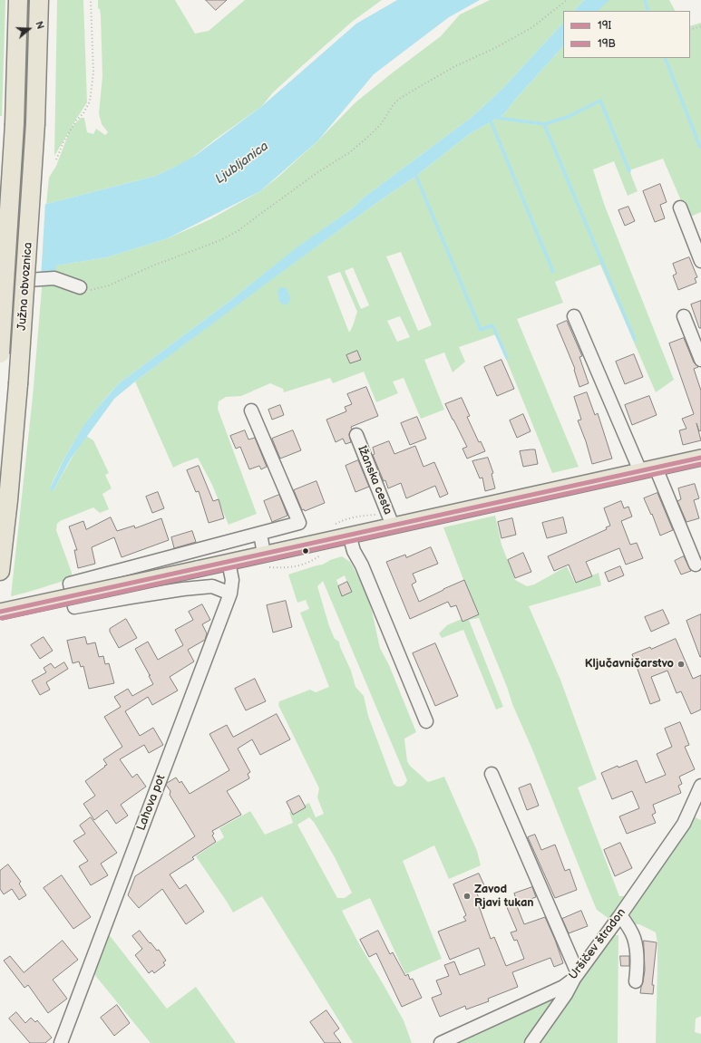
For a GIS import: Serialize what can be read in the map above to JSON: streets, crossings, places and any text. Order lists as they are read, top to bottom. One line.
{"streets":{"highway":["Južna obvoznica"],"main road":["Ižanska cesta"],"street":["Lahova pot","Uršičev štradon"]},"crossings":[["Ižanska cesta","Lahova pot"]],"water":["Ljubljanica"],"places":["Ključavničarstvo","Zavod Rjavi tukan"],"lines":["transit line 19I","transit line 19B"],"legend":["19I","19B"],"north":"right"}
